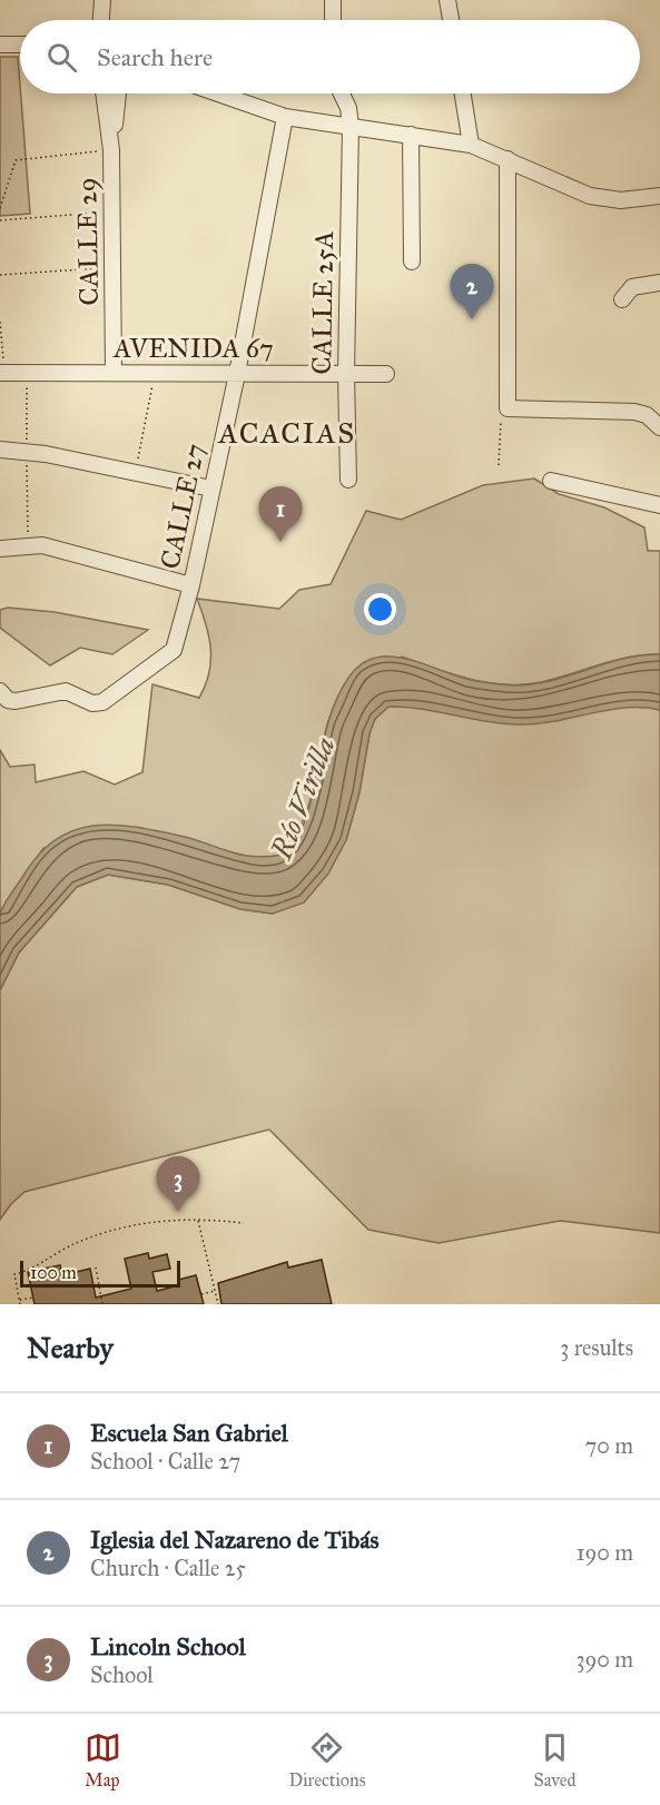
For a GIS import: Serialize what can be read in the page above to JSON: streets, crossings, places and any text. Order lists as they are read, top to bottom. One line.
{"streets":{"street":["CALLE 29","CALLE 25A","AVENIDA 67","CALLE 27"]},"crossings":[["CALLE 29","AVENIDA 67"],["CALLE 25A","AVENIDA 67"],["AVENIDA 67","CALLE 27"]],"districts":["ACACIAS"],"water":["Río Virilla"],"scale_bar":"100 m","page":{"search":"Search here","pins":["2","1","3"],"scale":"100 m","heading":["Nearby","3 results"],"list":[{"mark":"1","name":"Escuela San Gabriel","note":"School · Calle 27","value":"70 m"},{"mark":"2","name":"Iglesia del Nazareno de Tibás","note":"Church · Calle 25","value":"190 m"},{"mark":"3","name":"Lincoln School","note":"School","value":"390 m"}],"nav":["Map","Directions","Saved"]}}
